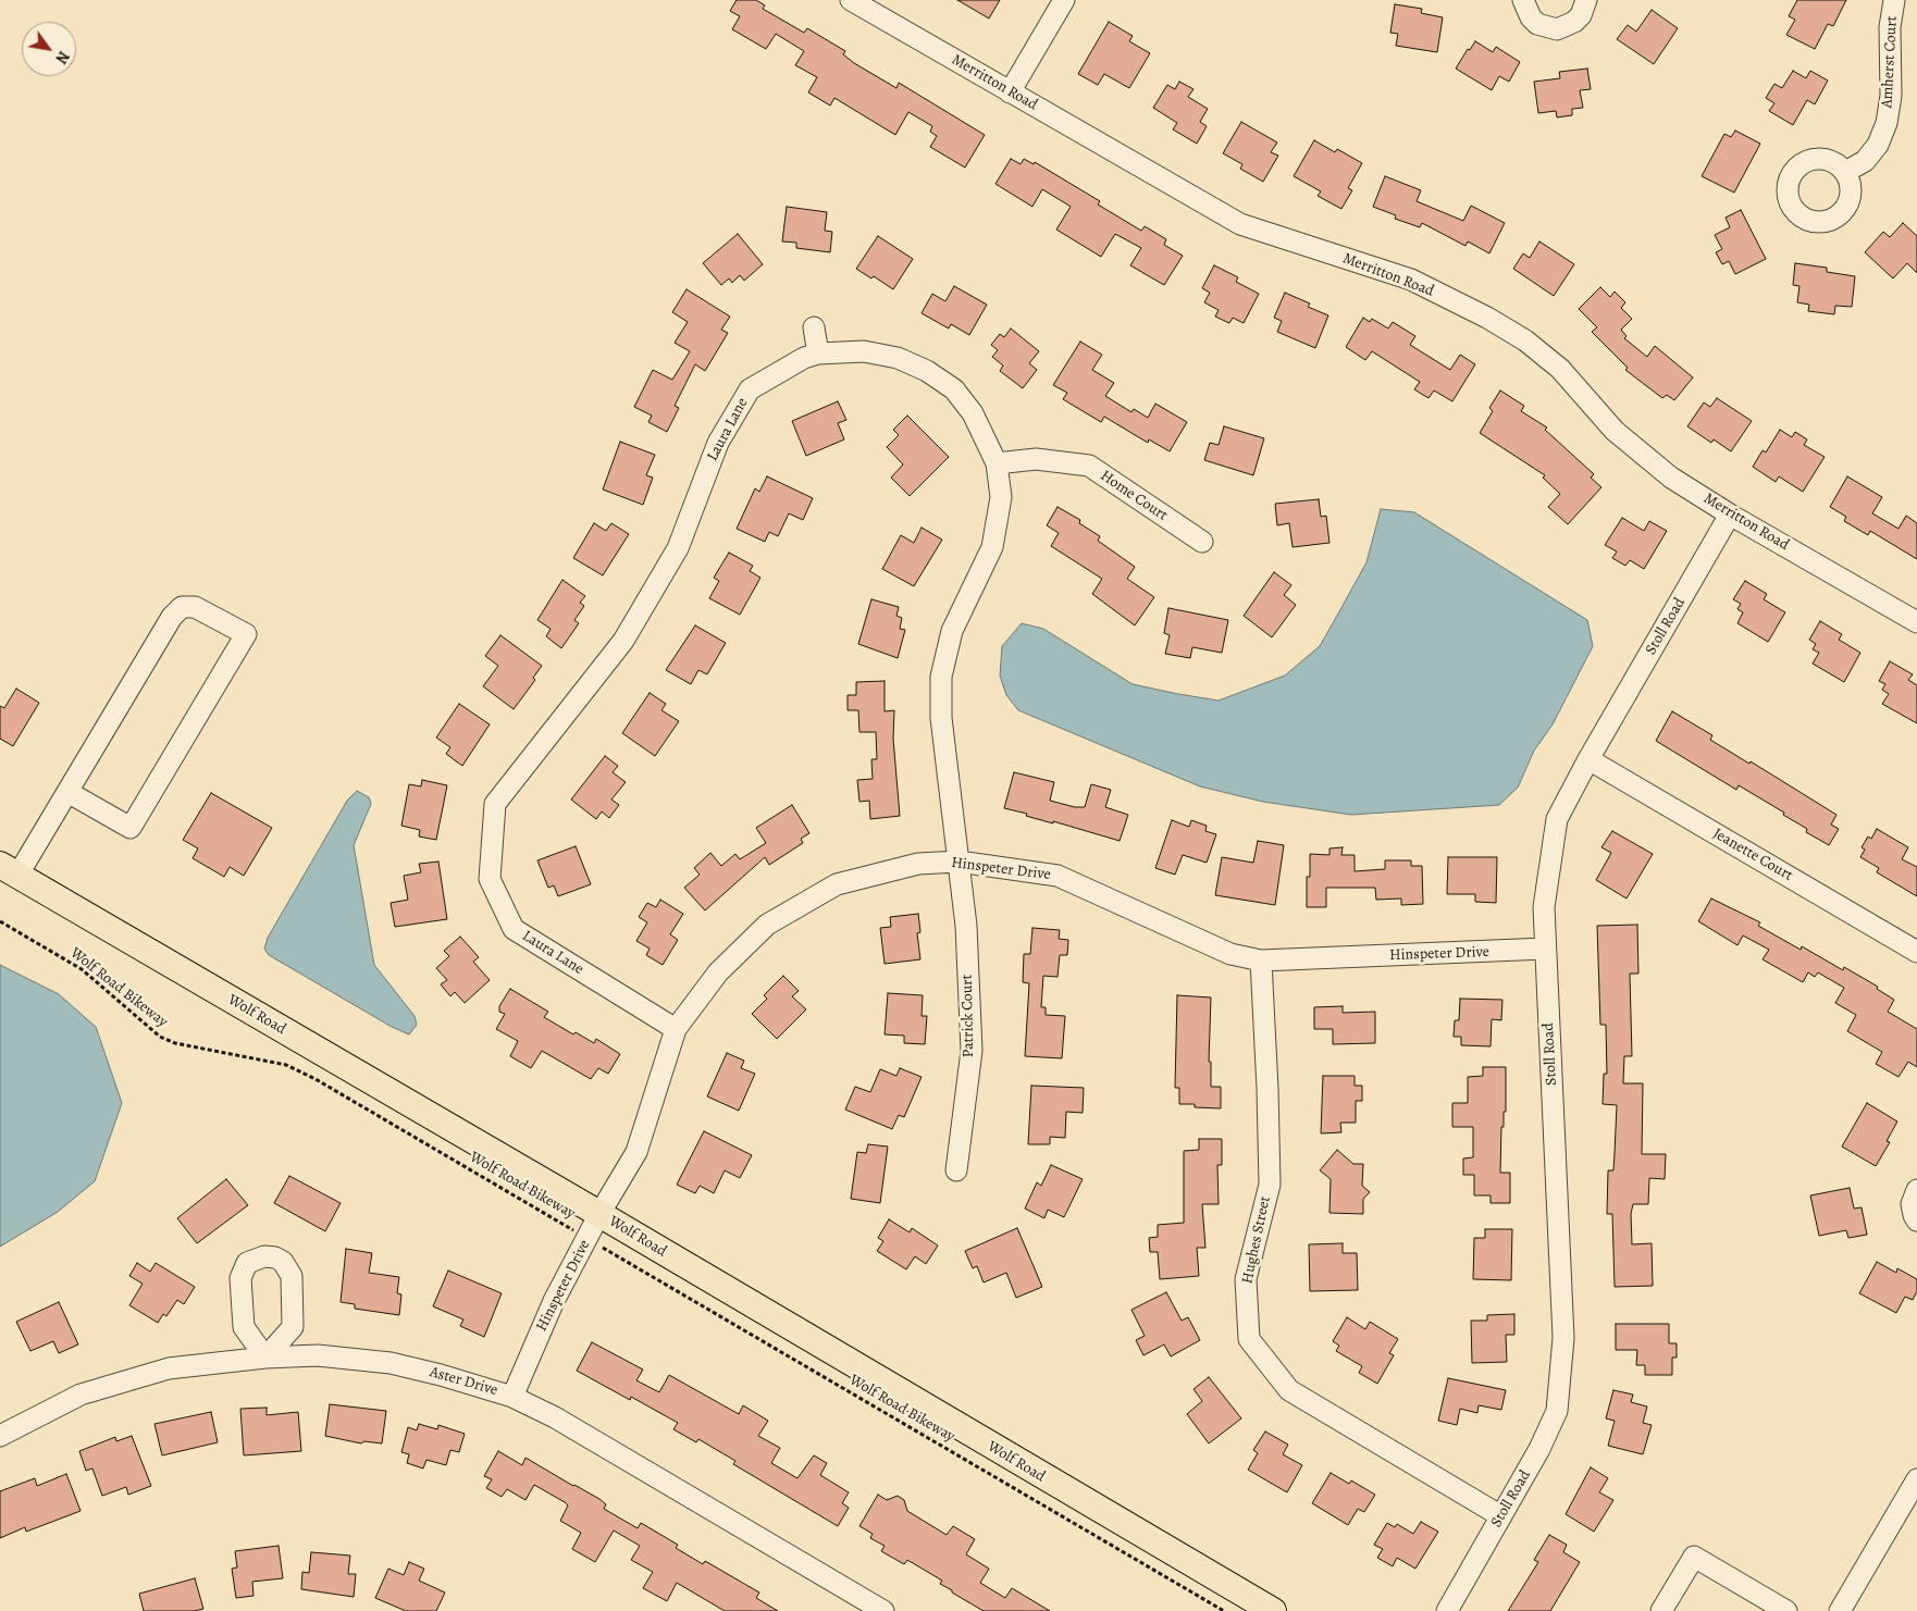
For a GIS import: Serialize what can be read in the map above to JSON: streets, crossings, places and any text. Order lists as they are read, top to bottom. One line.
{"streets":{"main road":["Wolf Road"],"street":["Amherst Court","Merritton Road","Laura Lane","Home Court","Stoll Road","Jeanette Court","Hinspeter Drive","Patrick Court","Hughes Street","Aster Drive"],"path":["Wolf Road Bikeway"]},"crossings":[["Merritton Road","Stoll Road"],["Laura Lane","Home Court"],["Laura Lane","Hinspeter Drive"],["Laura Lane","Patrick Court"],["Stoll Road","Jeanette Court"],["Stoll Road","Hinspeter Drive"],["Stoll Road","Hughes Street"],["Hinspeter Drive","Wolf Road Bikeway"],["Hinspeter Drive","Wolf Road"],["Hinspeter Drive","Patrick Court"],["Hinspeter Drive","Hughes Street"],["Hinspeter Drive","Aster Drive"]],"north":"bottom right"}
